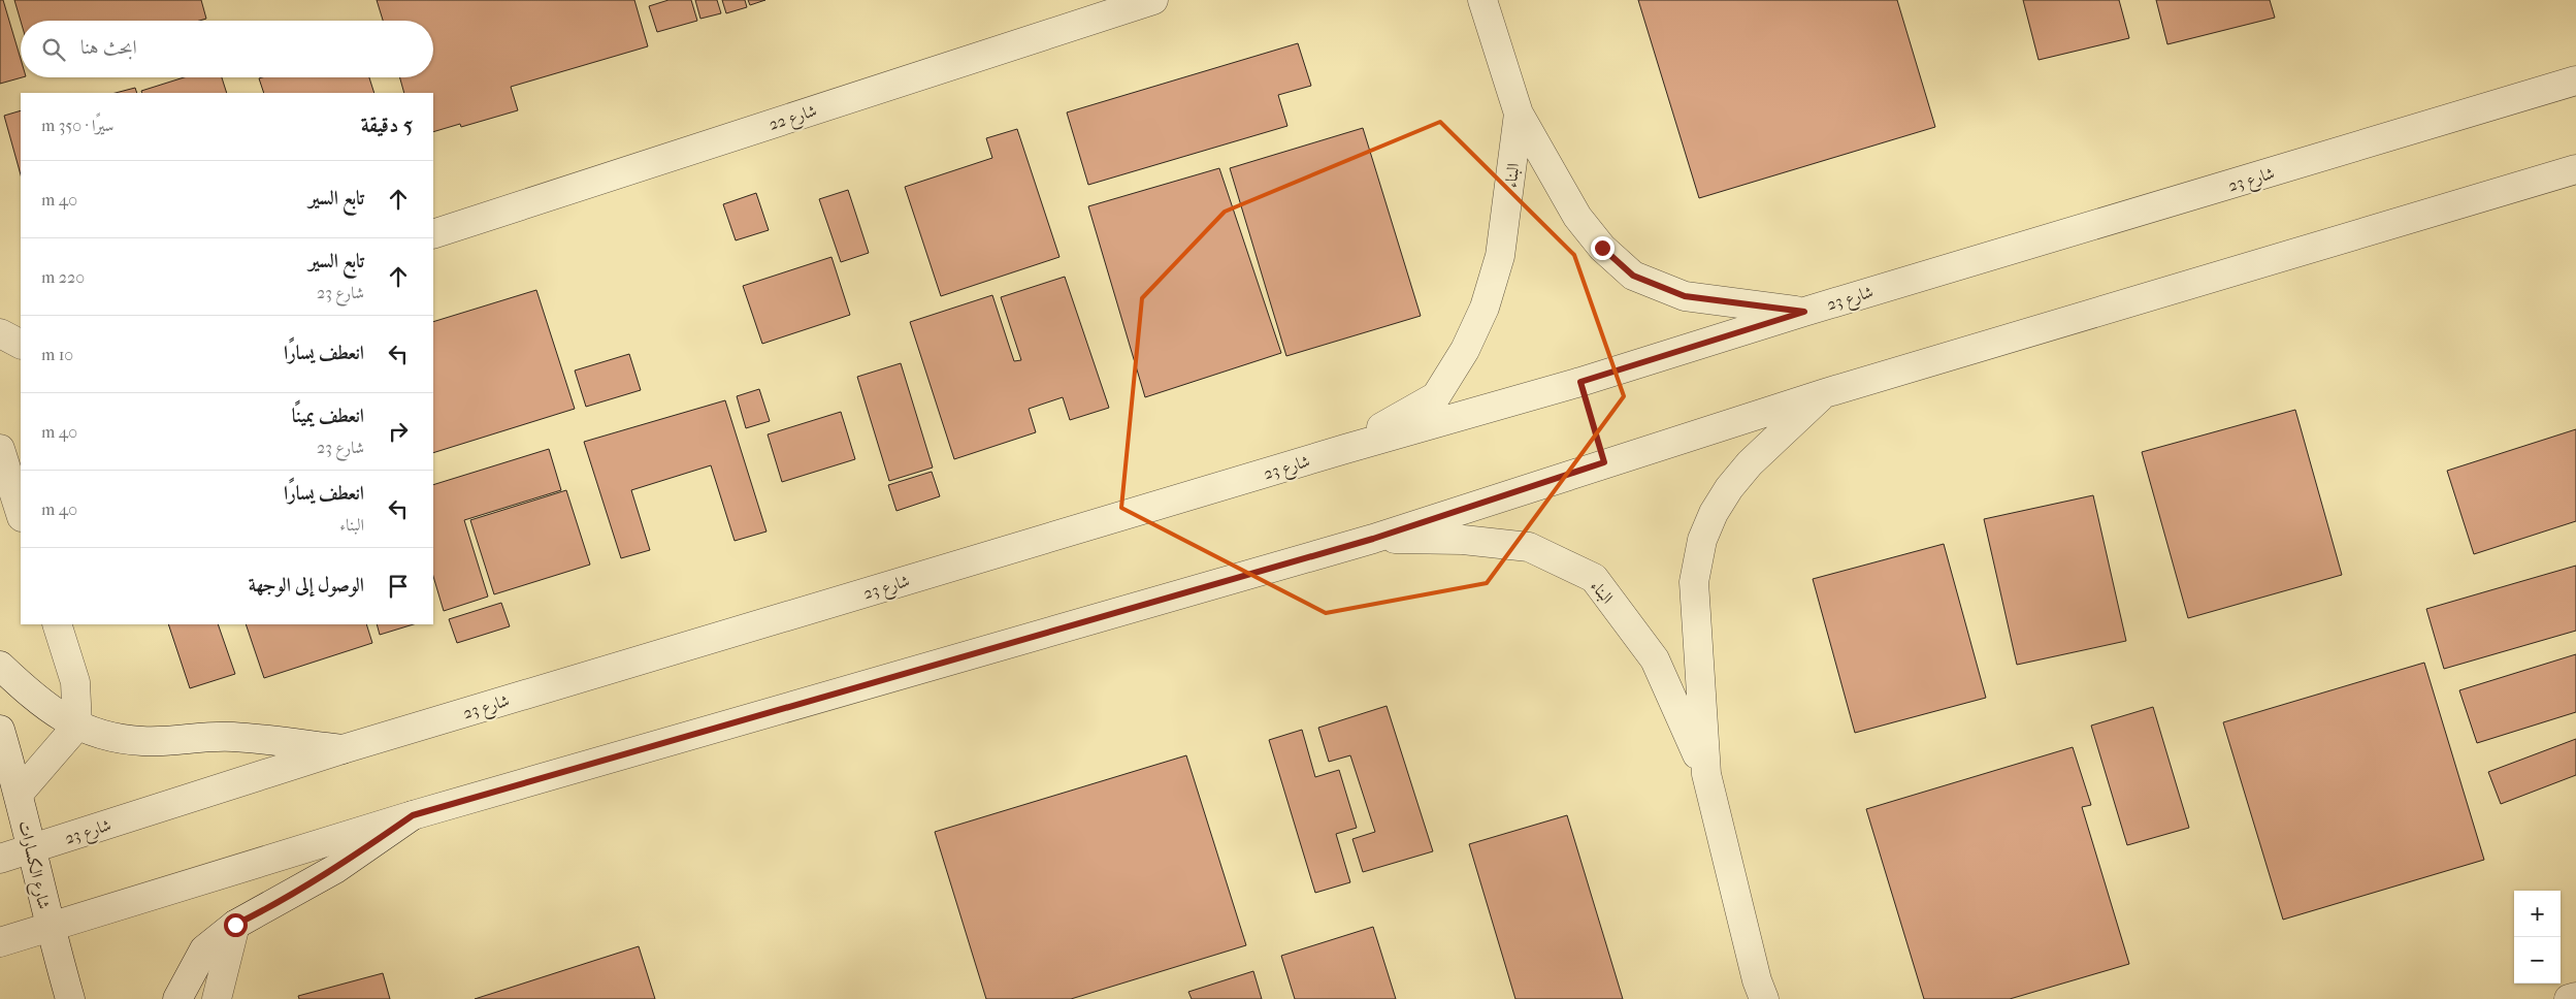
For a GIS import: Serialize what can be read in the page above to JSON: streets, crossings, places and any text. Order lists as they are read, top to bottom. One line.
{"streets":{"street":["شارع 22","البناء","شارع 23","شارع الكسارات"]},"crossings":[["البناء","شارع 23"],["شارع 23","شارع الكسارات"]],"page":{"search":"ابحث هنا","heading":["5 دقيقة","سيرًا · 350 m"],"list":[["تابع السير","40 m"],["تابع السير","شارع 23","220 m"],["انعطف يسارًا","10 m"],["انعطف يمينًا","شارع 23","40 m"],["انعطف يسارًا","البناء","40 m"],"الوصول إلى الوجهة"],"map_buttons":["+","−"]}}
